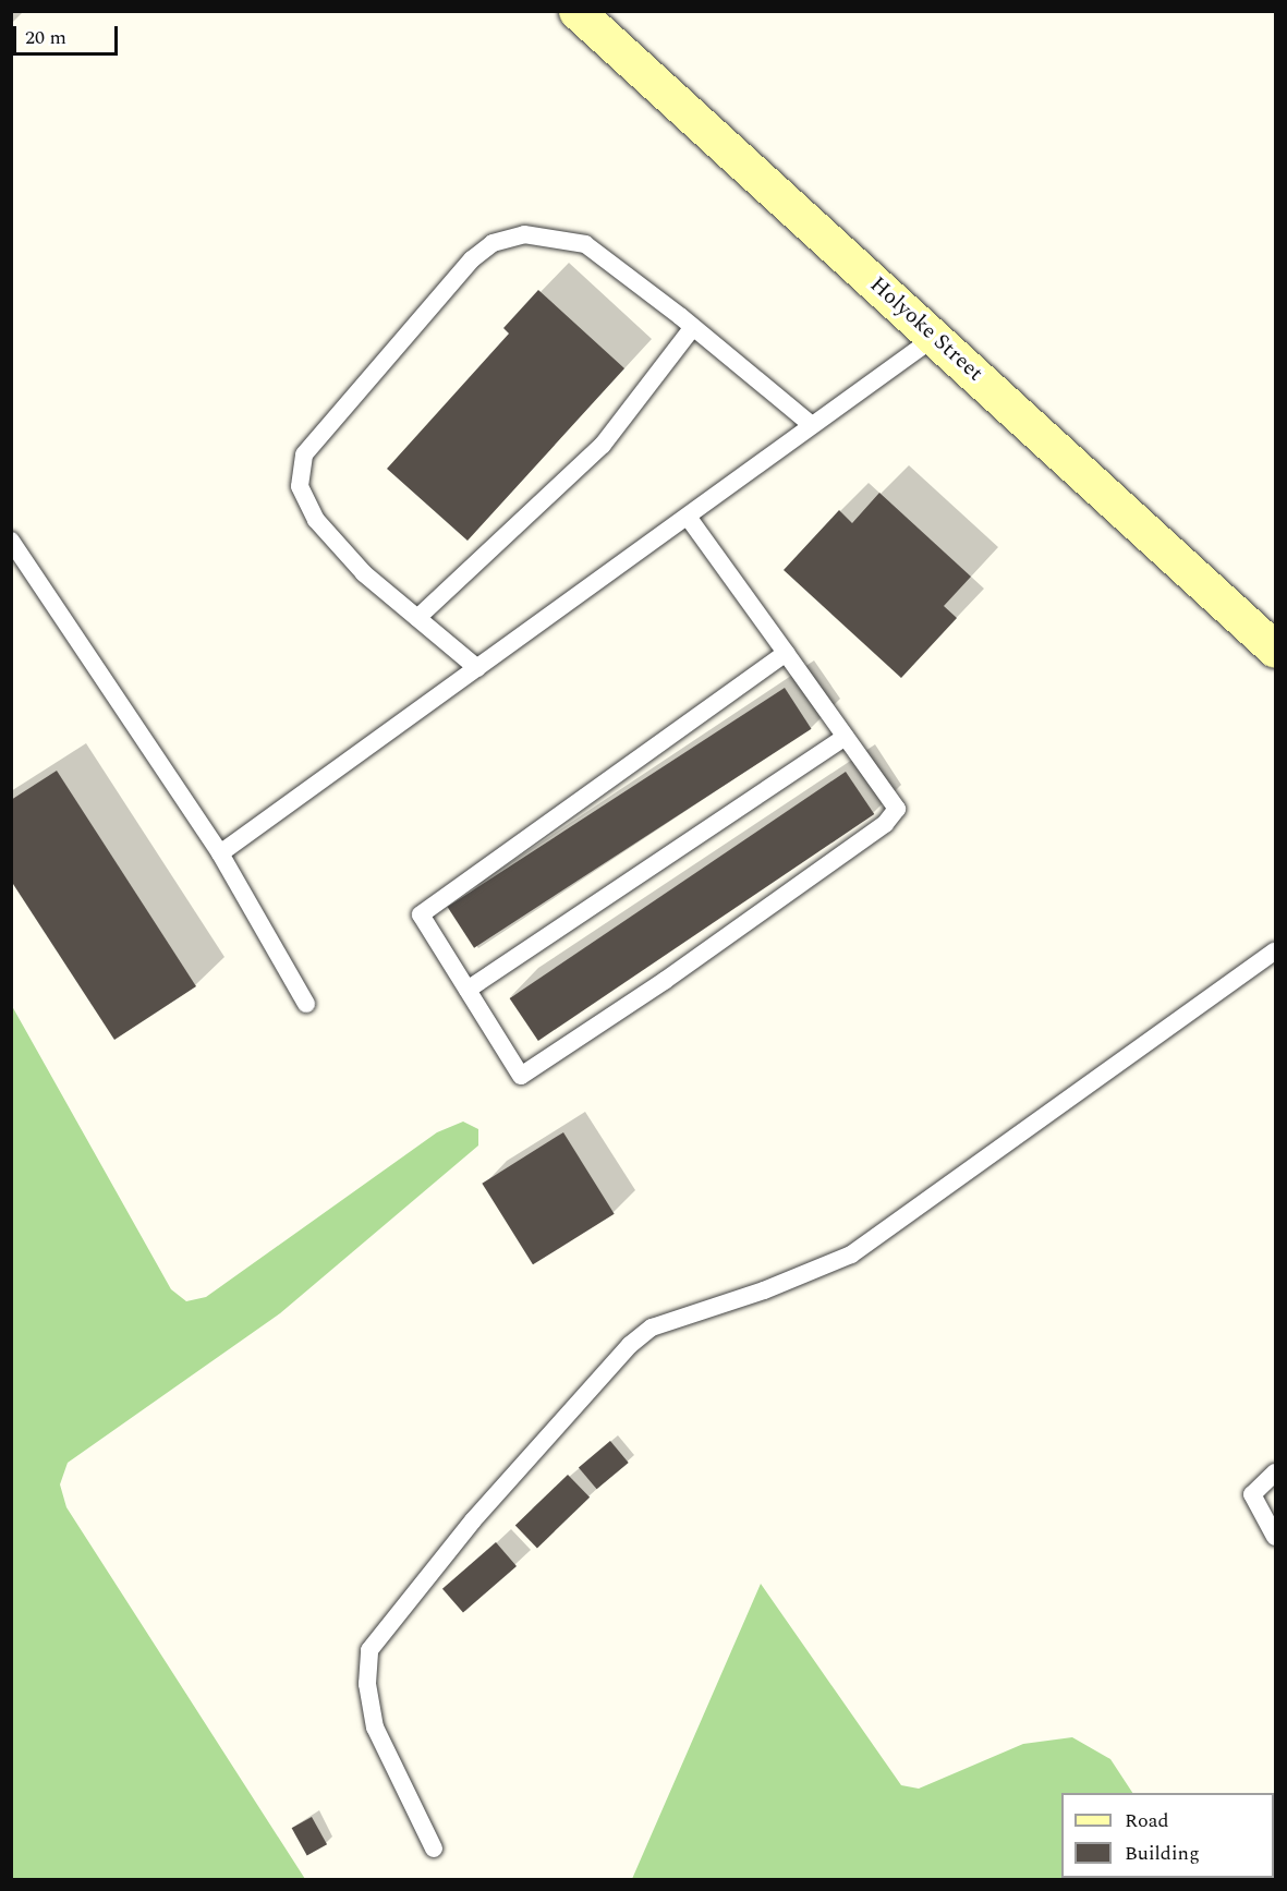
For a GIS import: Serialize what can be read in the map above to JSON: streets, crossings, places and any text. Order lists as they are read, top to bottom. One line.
{"streets":{"main road":["Holyoke Street"]},"legend":["Road","Building"],"scale_bar":"20 m"}
